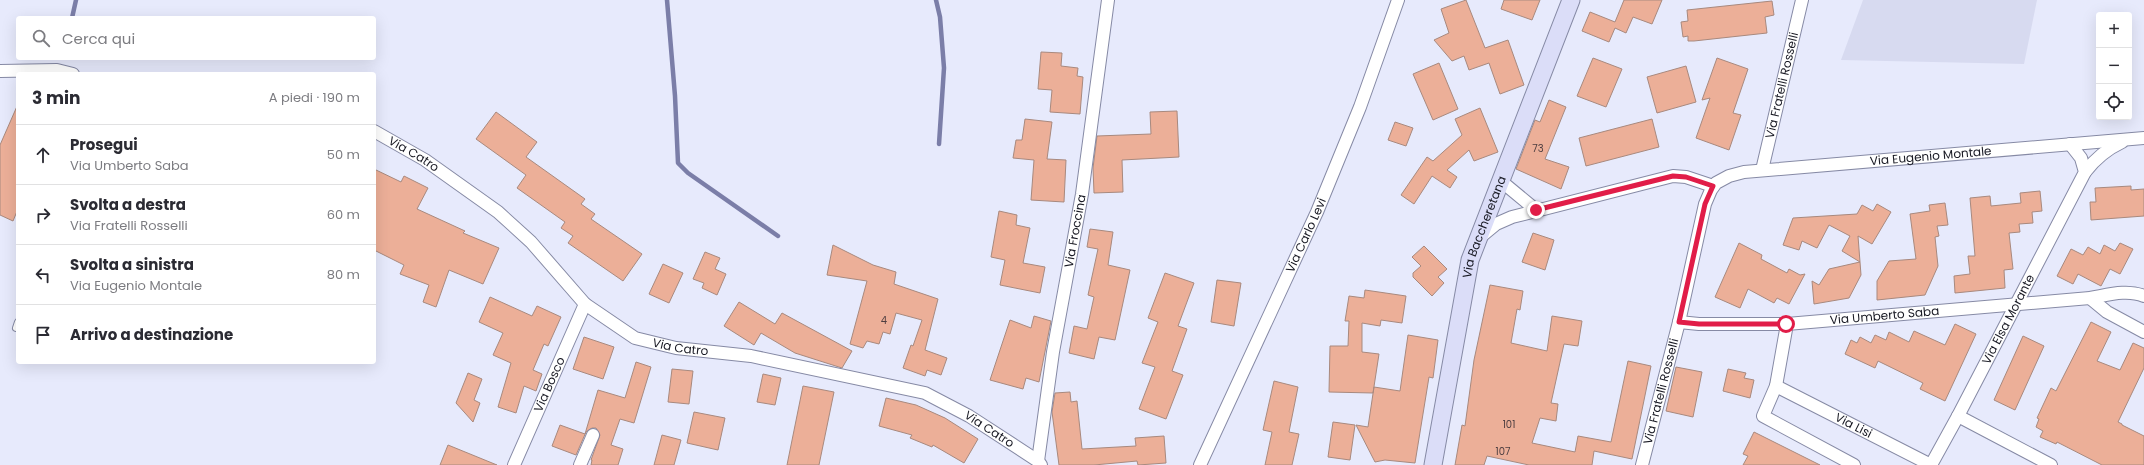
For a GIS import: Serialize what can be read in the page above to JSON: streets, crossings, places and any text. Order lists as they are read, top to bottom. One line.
{"streets":{"street":["Via Fratelli Rosselli","Via Catro","Via Eugenio Montale","Via Baccheretana","Via Froccina","Via Carlo Levi","Via Umberto Saba","Via Elsa Morante","Via Bosco","Via Lisi"]},"crossings":[["Via Fratelli Rosselli","Via Eugenio Montale"],["Via Fratelli Rosselli","Via Umberto Saba"],["Via Catro","Via Froccina"],["Via Catro","Via Bosco"],["Via Eugenio Montale","Via Elsa Morante"],["Via Umberto Saba","Via Elsa Morante"],["Via Elsa Morante","Via Lisi"]],"house_numbers":["73","4","101","107"],"page":{"map_buttons":["+","−"],"search":"Cerca qui","heading":["3 min","A piedi · 190 m"],"list":[["Prosegui","Via Umberto Saba","50 m"],["Svolta a destra","Via Fratelli Rosselli","60 m"],["Svolta a sinistra","Via Eugenio Montale","80 m"],"Arrivo a destinazione"]}}
